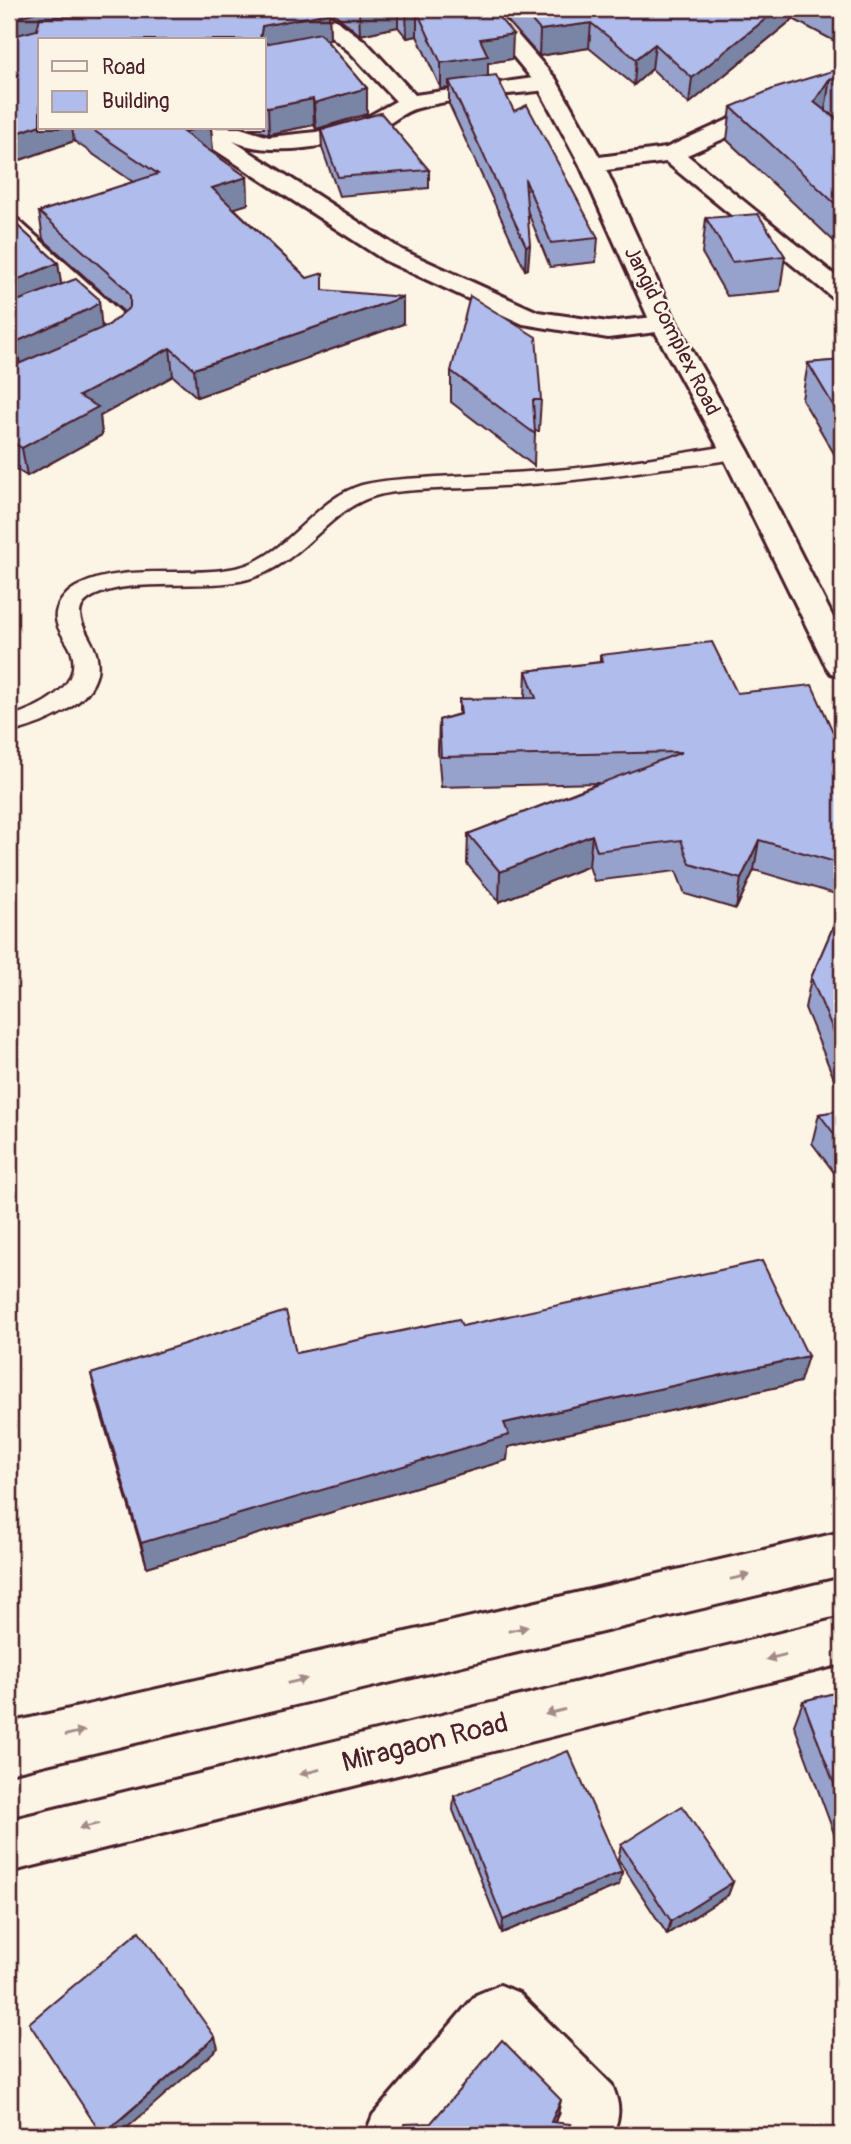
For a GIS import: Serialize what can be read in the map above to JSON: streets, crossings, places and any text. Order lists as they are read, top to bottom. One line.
{"streets":{"street":["Jangid Complex Road","Miragaon Road"]},"legend":["Road","Building"]}
